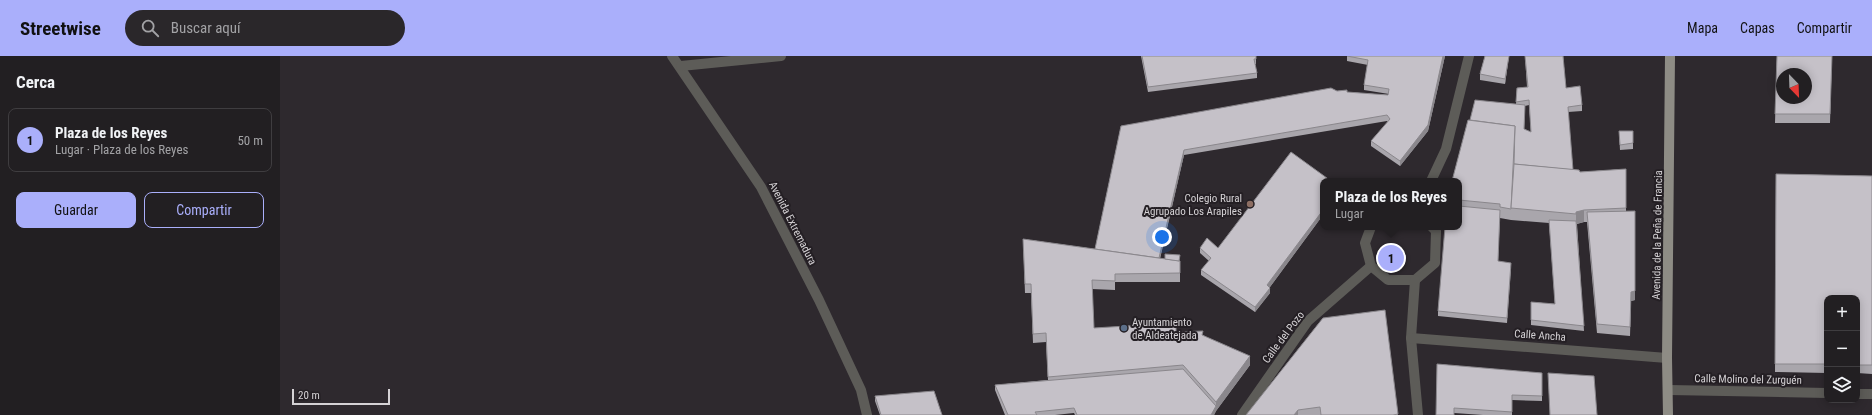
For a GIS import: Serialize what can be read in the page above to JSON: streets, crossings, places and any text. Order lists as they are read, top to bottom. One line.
{"streets":{"main road":["Avenida de la Peña de Francia"],"street":["Avenida Extremadura","Calle Ancha","Calle del Pozo","Calle Molino del Zurguén"]},"crossings":[["Avenida de la Peña de Francia","Calle Ancha"],["Avenida de la Peña de Francia","Calle Molino del Zurguén"]],"places":["Colegio Rural Agrupado Los Arapiles","Ayuntamiento de Aldeatejada"],"scale_bar":"20 m","north":"bottom right","page":{"header":"Streetwise","search":"Buscar aquí","nav":["Mapa","Capas","Compartir"],"heading":"Cerca","list":[{"mark":"1","name":"Plaza de los Reyes","note":"Lugar · Plaza de los Reyes","value":"50 m"}],"popup":["Plaza de los Reyes","Lugar"],"buttons":["Guardar","Compartir"],"pins":"1","map_buttons":["+","−"],"scale":"20 m"}}
